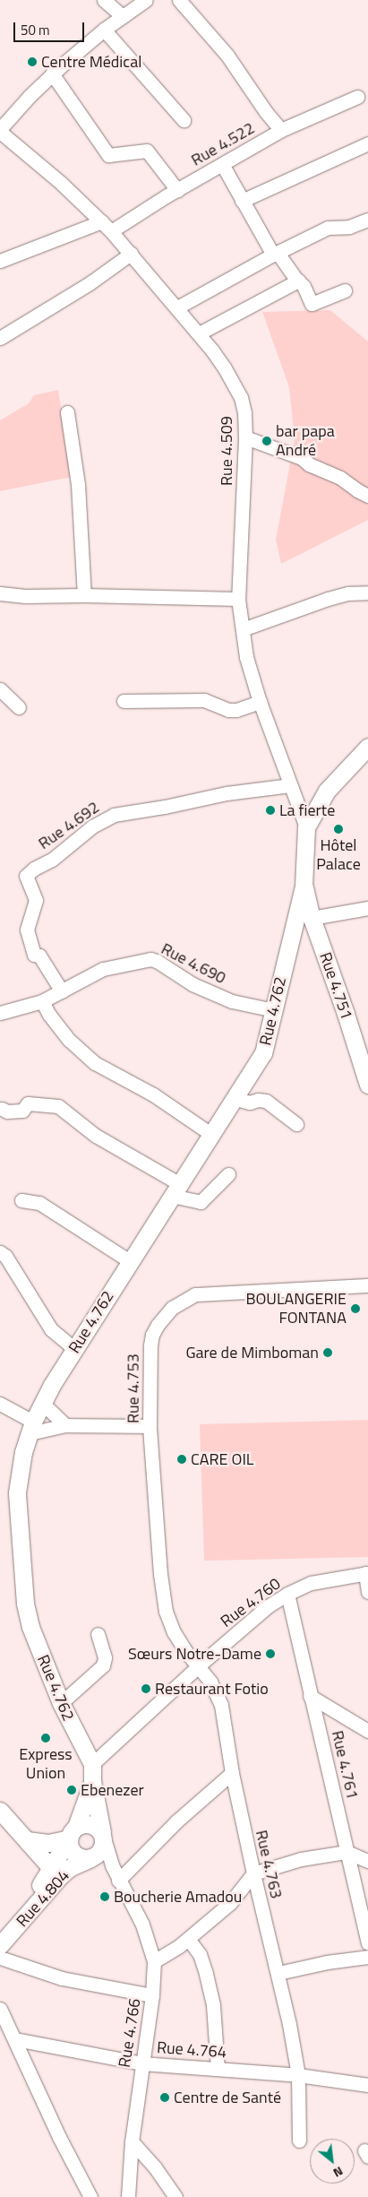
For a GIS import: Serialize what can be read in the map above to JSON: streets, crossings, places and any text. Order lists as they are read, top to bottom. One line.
{"streets":{"main road":["Rue 4.751","Rue 4.762","Rue 4.804"],"street":["Rue 4.522","Rue 4.509","Rue 4.692","Rue 4.690","Rue 4.753","Rue 4.760","Rue 4.761","Rue 4.763","Rue 4.766","Rue 4.764"]},"crossings":[["Rue 4.522","Rue 4.509"],["Rue 4.509","Rue 4.692"],["Rue 4.692","Rue 4.690"],["Rue 4.690","Rue 4.762"],["Rue 4.751","Rue 4.762"],["Rue 4.762","Rue 4.760"],["Rue 4.753","Rue 4.760"],["Rue 4.753","Rue 4.763"],["Rue 4.760","Rue 4.761"],["Rue 4.760","Rue 4.763"],["Rue 4.763","Rue 4.764"],["Rue 4.804","Rue 4.766"],["Rue 4.766","Rue 4.764"]],"places":["Centre Médical","bar papa André","La fierte","Hôtel Palace","BOULANGERIE FONTANA","Gare de Mimboman","CARE OIL","Sœurs Notre-Dame","Restaurant Fotio","Express Union","Ebenezer","Boucherie Amadou","Centre de Santé"],"scale_bar":"50 m","north":"bottom right"}
